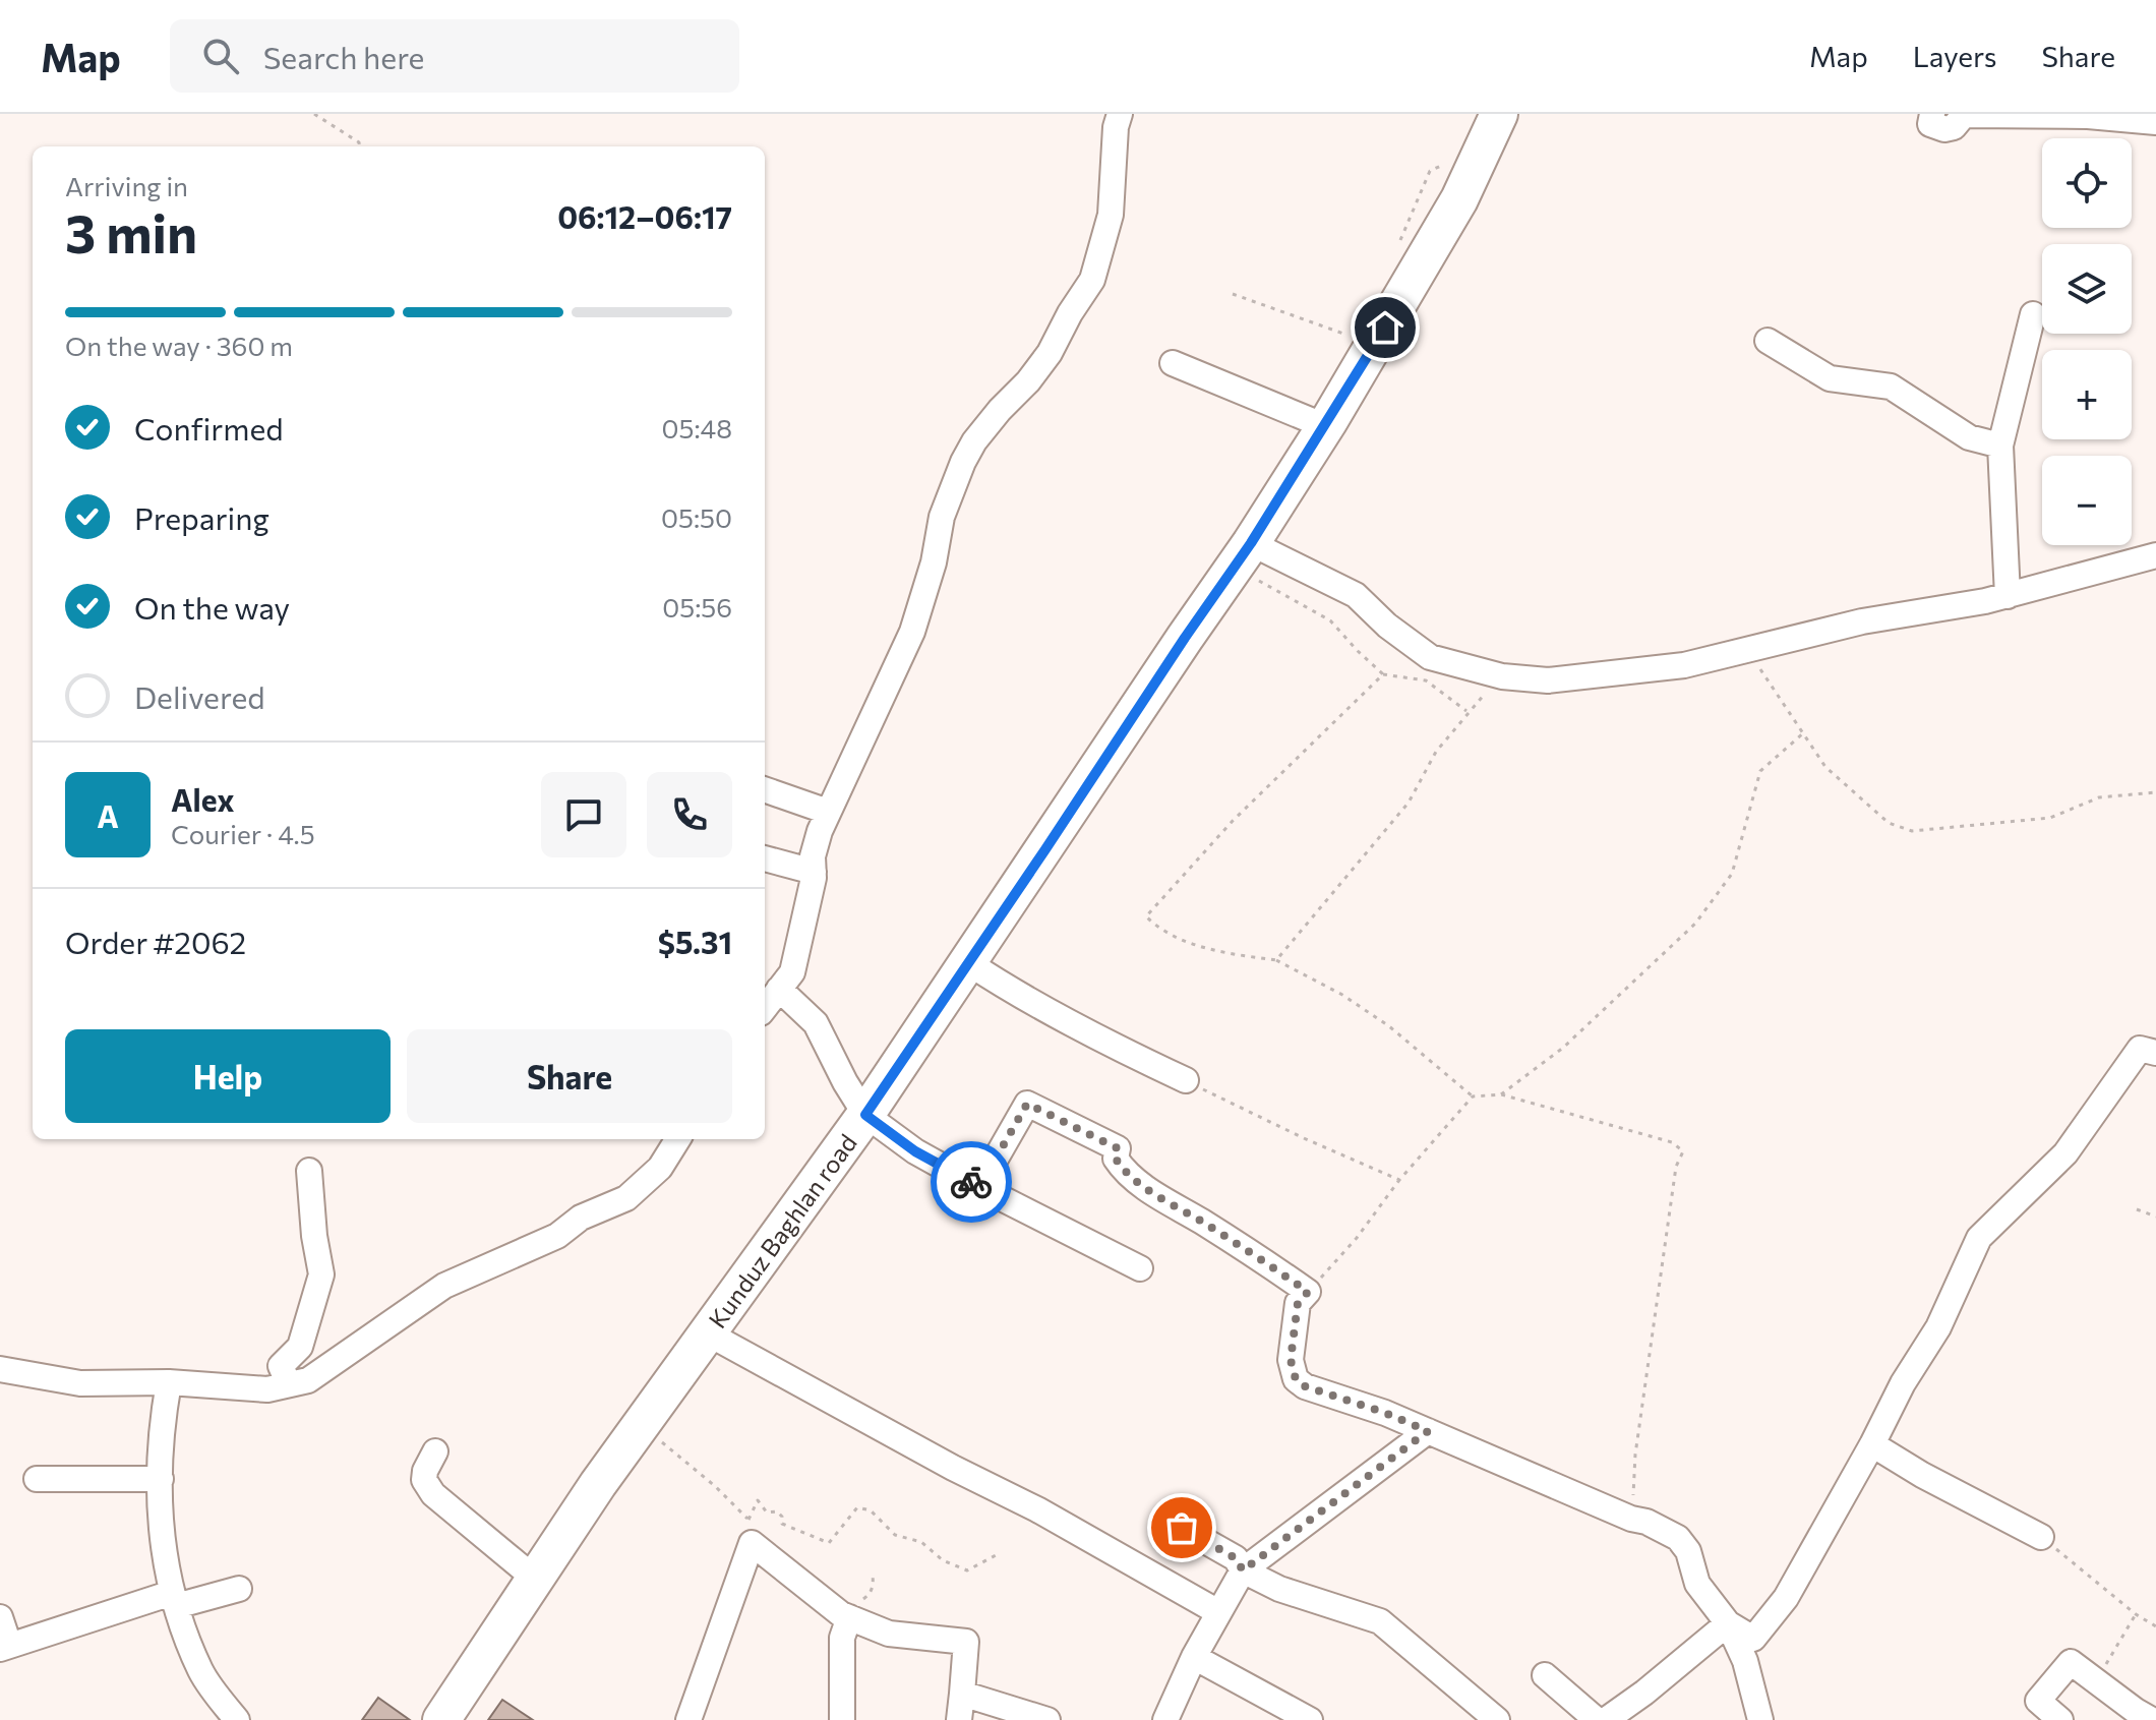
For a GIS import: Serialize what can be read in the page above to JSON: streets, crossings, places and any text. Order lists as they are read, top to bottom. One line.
{"streets":{"highway":["Kunduz Baghlan road"]},"page":{"header":"Map","search":"Search here","nav":["Map","Layers","Share"],"map_buttons":["+","−"],"heading":["3 min","Arriving in","06:12–06:17"],"panel":["Alex","Courier · 4.5","Order #2062","$5.31"],"bar":"On the way · 360 m","list":[["Confirmed","05:48"],["Preparing","05:50"],["On the way","05:56"],"Delivered"],"round":"A","buttons":["Help","Share"]}}
